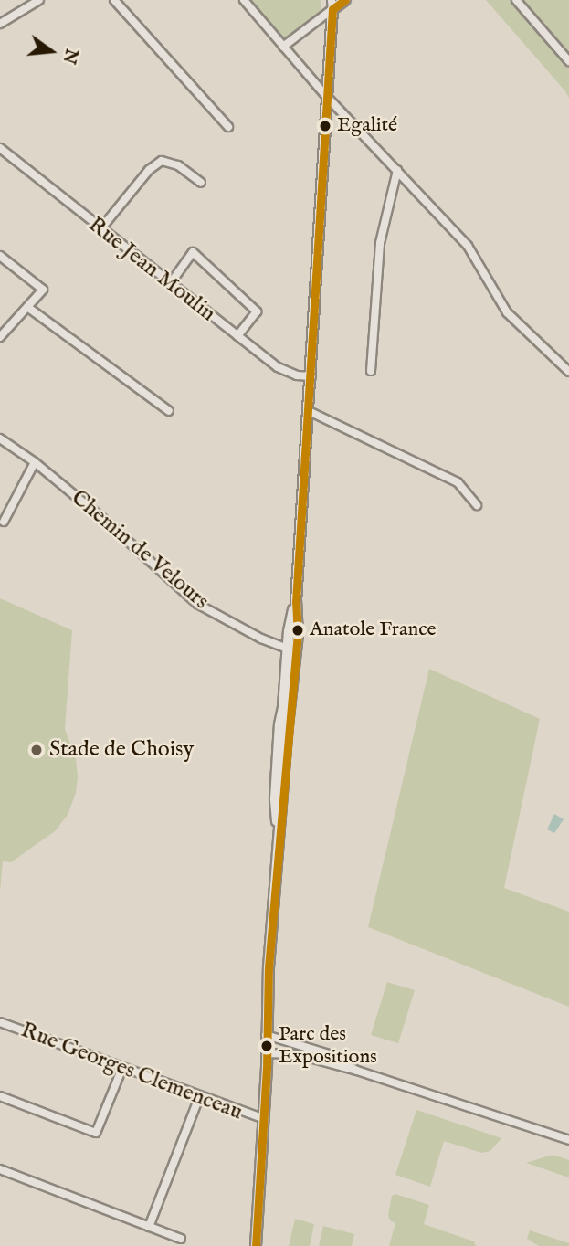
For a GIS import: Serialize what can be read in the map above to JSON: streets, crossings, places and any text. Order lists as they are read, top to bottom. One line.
{"streets":{"street":["Rue Jean Moulin","Chemin de Velours","Rue Georges Clemenceau"]},"places":["Egalité","Anatole France","Stade de Choisy","Parc des Expositions"],"north":"right"}
